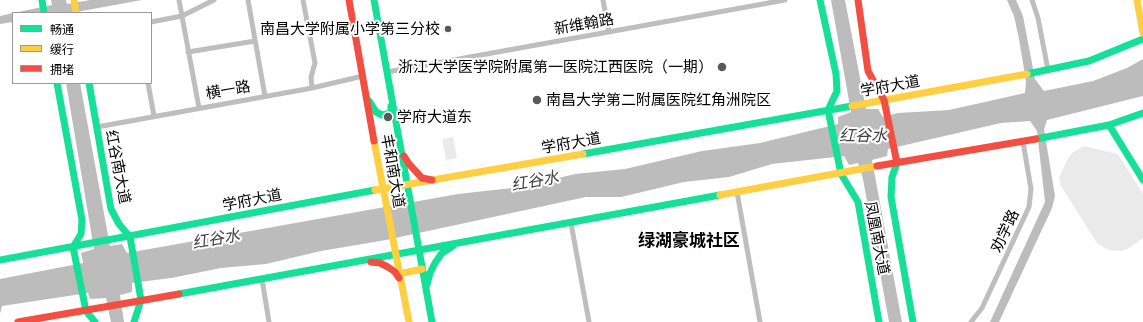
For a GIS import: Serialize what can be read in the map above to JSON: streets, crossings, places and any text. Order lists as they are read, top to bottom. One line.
{"streets":{"main road":["学府大道","红谷南大道","丰和南大道","凤凰南大道"],"street":["新维翰路","横一路","劝学路"]},"crossings":[["新维翰路","丰和南大道"],["学府大道","红谷南大道"],["学府大道","丰和南大道"],["学府大道","凤凰南大道"],["横一路","红谷南大道"],["横一路","丰和南大道"]],"districts":["绿湖豪城社区"],"water":["红谷水"],"places":["南昌大学附属小学第三分校","浙江大学医学院附属第一医院江西医院（一期）","南昌大学第二附属医院红角洲院区","学府大道东"],"legend":["畅通","缓行","拥堵"]}
